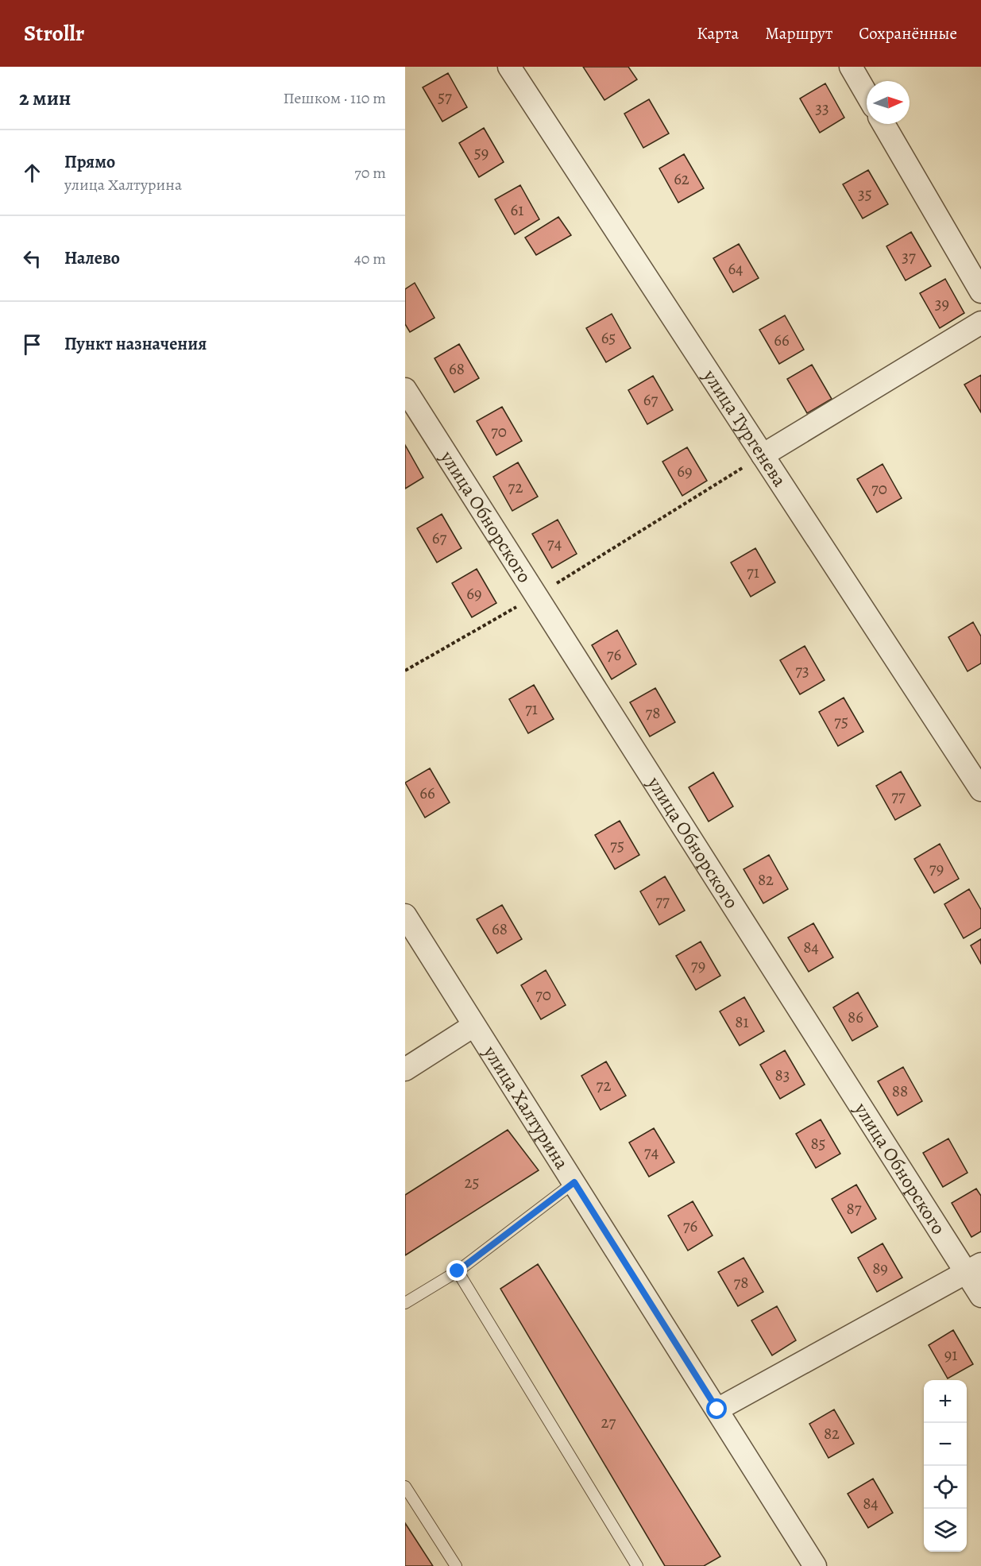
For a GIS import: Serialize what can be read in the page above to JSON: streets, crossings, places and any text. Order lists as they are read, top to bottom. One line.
{"streets":{"street":["улица Тургенева","улица Обнорского","улица Халтурина"]},"house_numbers":["57","33","59","62","35","61","37","64","39","65","66","68","67","70","69","72","70","67","74","71","69","76","73","71","78","75","66","77","75","79","82","77","68","84","79","70","86","81","83","72","88","85","74","25","87","76","89","78","91","27","82","84"],"north":"right","page":{"header":"Strollr","nav":["Карта","Маршрут","Сохранённые"],"heading":["2 мин","Пешком · 110 m"],"list":[["Прямо","улица Халтурина","70 m"],["Налево","40 m"],"Пункт назначения"],"map_buttons":["+","−"]}}
